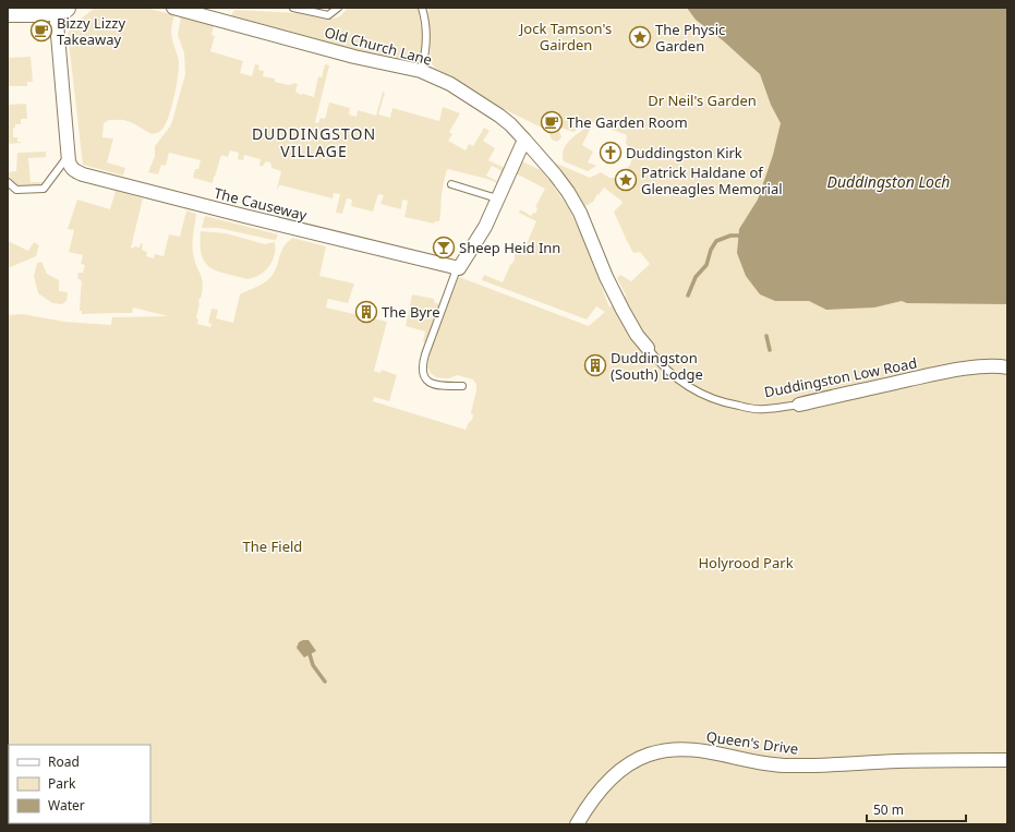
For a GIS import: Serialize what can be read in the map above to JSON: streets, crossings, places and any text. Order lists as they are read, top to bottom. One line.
{"streets":{"street":["Old Church Lane","The Causeway","Duddingston Low Road","Queen's Drive"]},"crossings":[["Old Church Lane","Duddingston Low Road"]],"districts":["DUDDINGSTON VILLAGE"],"water":["Duddingston Loch"],"parks":["Jock Tamson's Gairden","Dr Neil's Garden","The Field","Holyrood Park"],"places":{"cafe":["Bizzy Lizzy Takeaway","The Garden Room"],"place":["The Physic Garden","Patrick Haldane of Gleneagles Memorial"],"church":["Duddingston Kirk"],"bar":["Sheep Heid Inn"],"building":["The Byre","Duddingston (South) Lodge"]},"legend":["Road","Park","Water"],"scale_bar":"50 m"}
